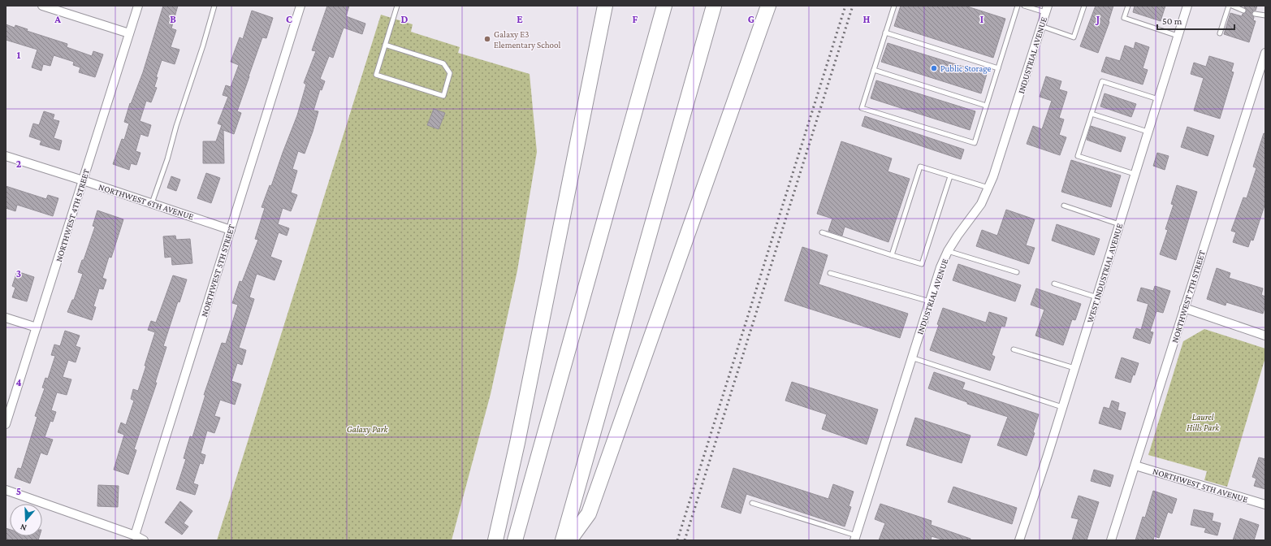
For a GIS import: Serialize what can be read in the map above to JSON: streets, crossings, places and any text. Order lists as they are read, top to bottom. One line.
{"streets":{"street":["INDUSTRIAL AVENUE","NORTHWEST 6TH AVENUE","NORTHWEST 4TH STREET","NORTHWEST 5TH STREET","WEST INDUSTRIAL AVENUE","NORTHWEST 7TH STREET","NORTHWEST 5TH AVENUE"]},"crossings":[["NORTHWEST 6TH AVENUE","NORTHWEST 4TH STREET"],["NORTHWEST 6TH AVENUE","NORTHWEST 5TH STREET"],["NORTHWEST 7TH STREET","NORTHWEST 5TH AVENUE"]],"parks":["Laurel Hills Park","Galaxy Park"],"places":["Galaxy E3 Elementary School","Public Storage"],"scale_bar":"50 m","north":"bottom","grid":{"columns":["A","B","C","D","E","F","G","H","I","J"],"rows":["1","2","3","4","5"]}}
